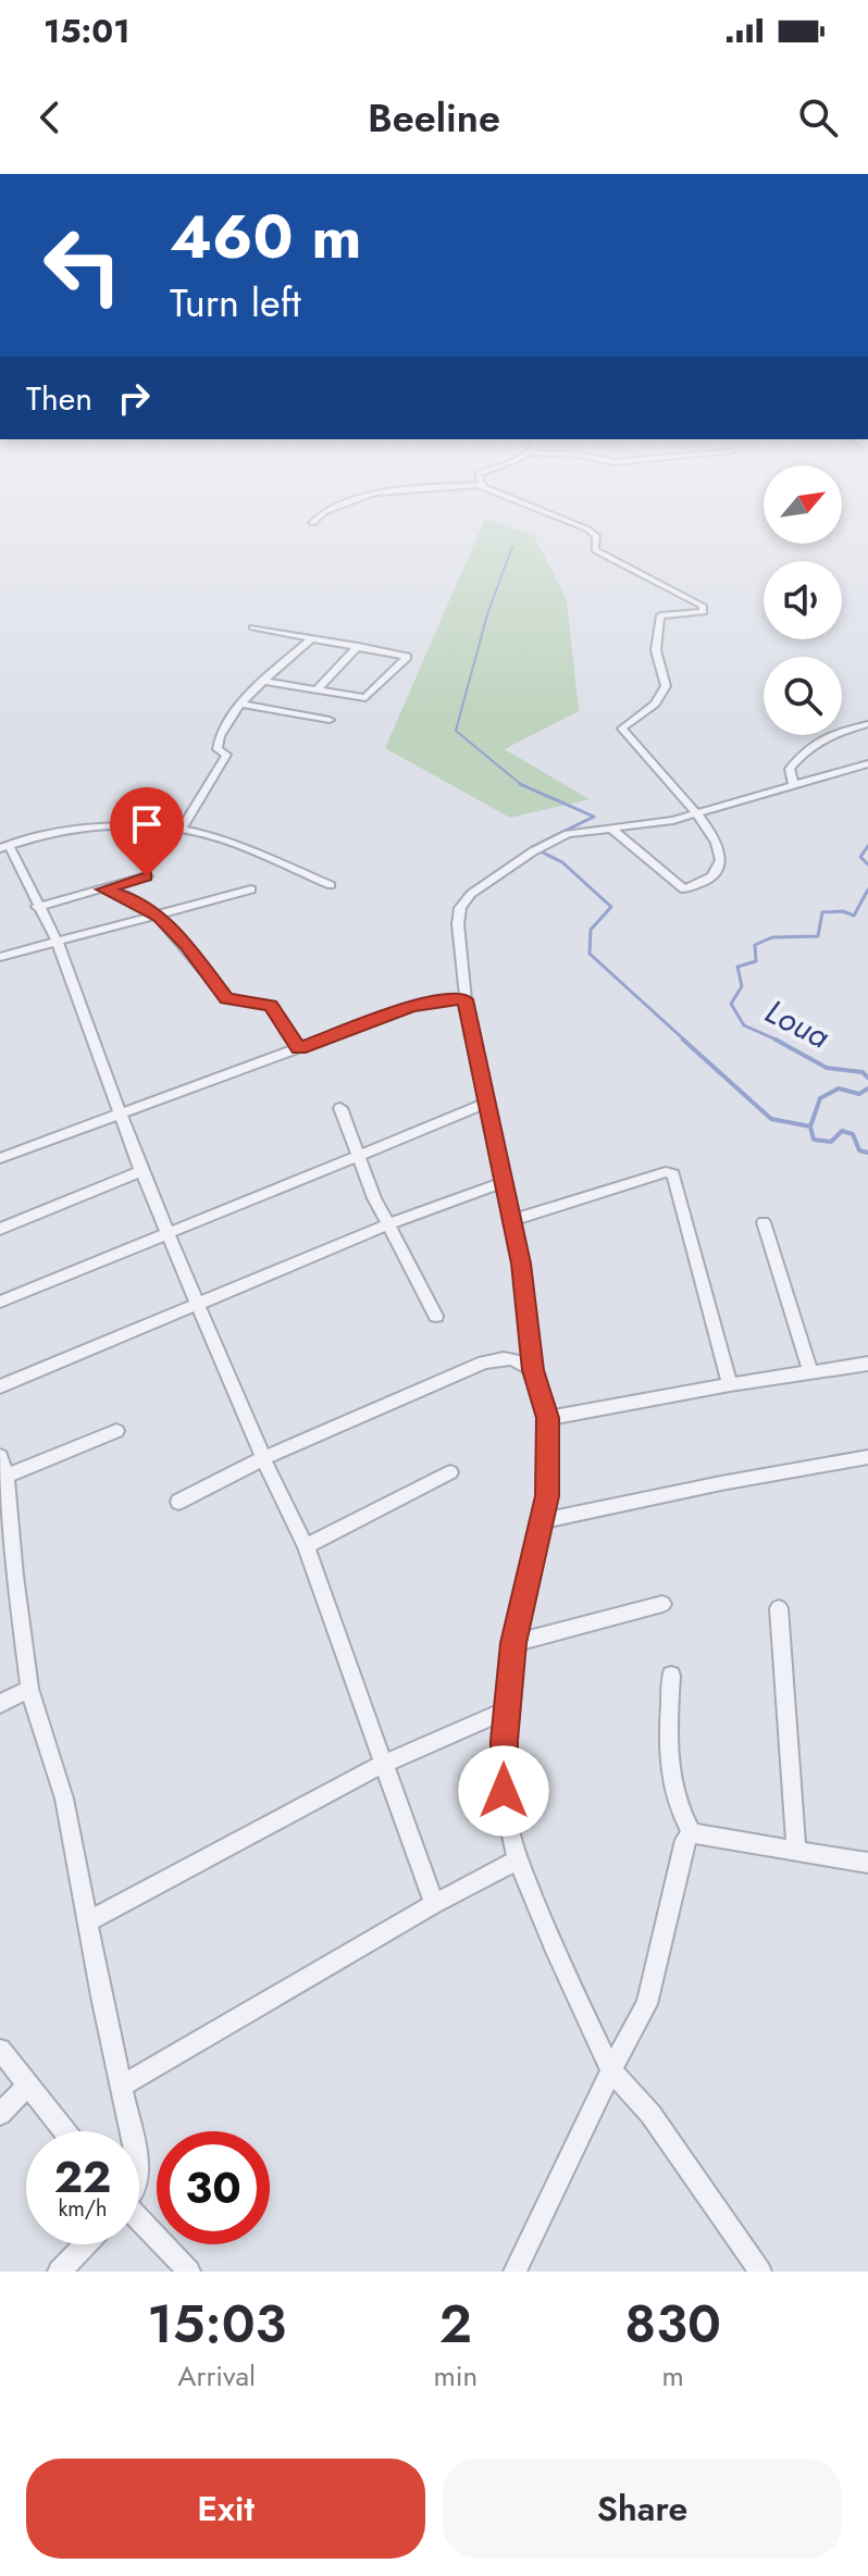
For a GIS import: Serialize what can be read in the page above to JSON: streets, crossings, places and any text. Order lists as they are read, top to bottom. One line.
{"water":["Loua"],"north":"top right","page":{"status":"15:01","header":"Beeline","turn":["460 m","Turn left"],"then":"Then","speed":"22 km/h","limit":"30","eta":["15:03","Arrival","2","min","830","m"],"buttons":["Exit","Share"]}}
